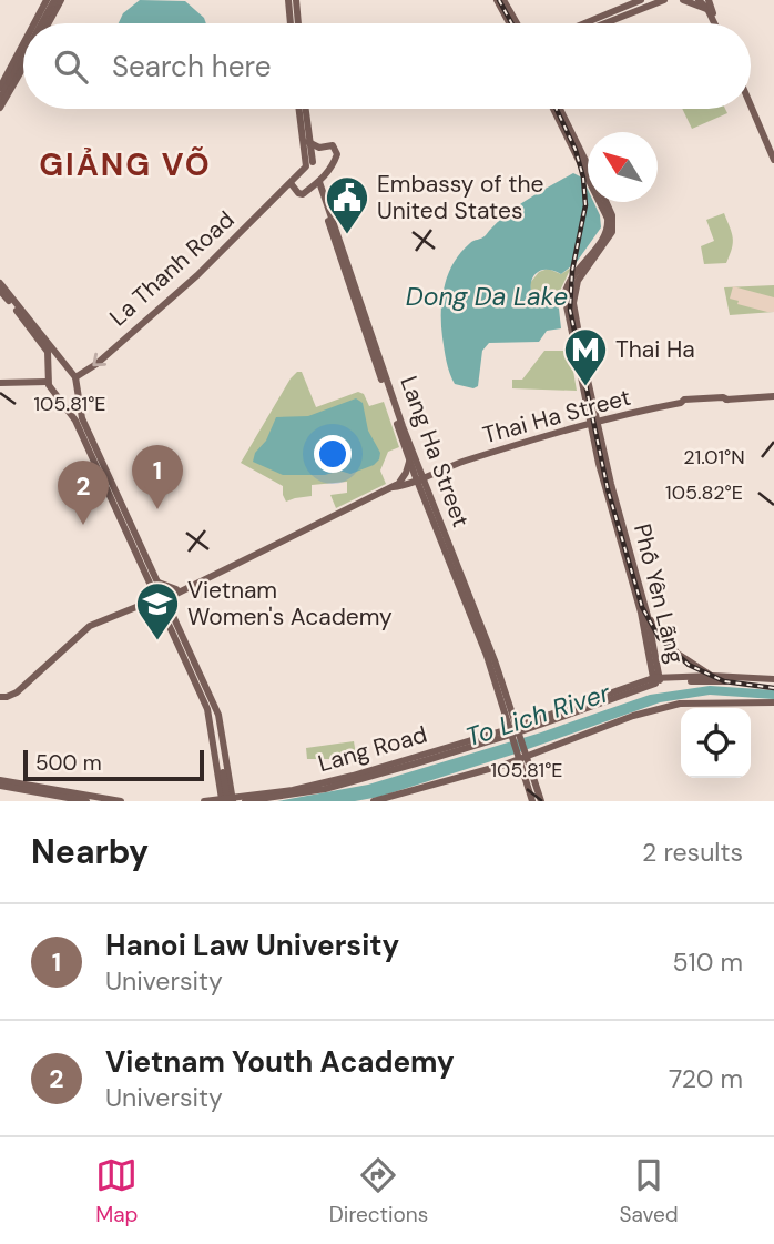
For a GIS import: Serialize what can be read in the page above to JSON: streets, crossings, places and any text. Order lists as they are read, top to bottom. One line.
{"streets":{"main road":["La Thanh Road","Thai Ha Street","Lang Ha Street","Phố Yên Lãng","Lang Road"]},"crossings":[["Thai Ha Street","Lang Ha Street"],["Thai Ha Street","Phố Yên Lãng"],["Lang Ha Street","Lang Road"],["Phố Yên Lãng","Lang Road"]],"one_way":["La Thanh Road"],"districts":["GIẢNG VÕ"],"water":["Dong Da Lake","To Lich River"],"places":{"public building":["Embassy of the United States"],"metro station":["Thai Ha"],"school or university":["Vietnam Women's Academy"]},"scale_bar":"500 m","north":"top left","page":{"search":"Search here","pins":["1","2"],"scale":"500 m","heading":["Nearby","2 results"],"list":[{"mark":"1","name":"Hanoi Law University","note":"University","value":"510 m"},{"mark":"2","name":"Vietnam Youth Academy","note":"University","value":"720 m"}],"nav":["Map","Directions","Saved"]},"coordinates":["105.81°E","21.01°N","105.82°E"]}
